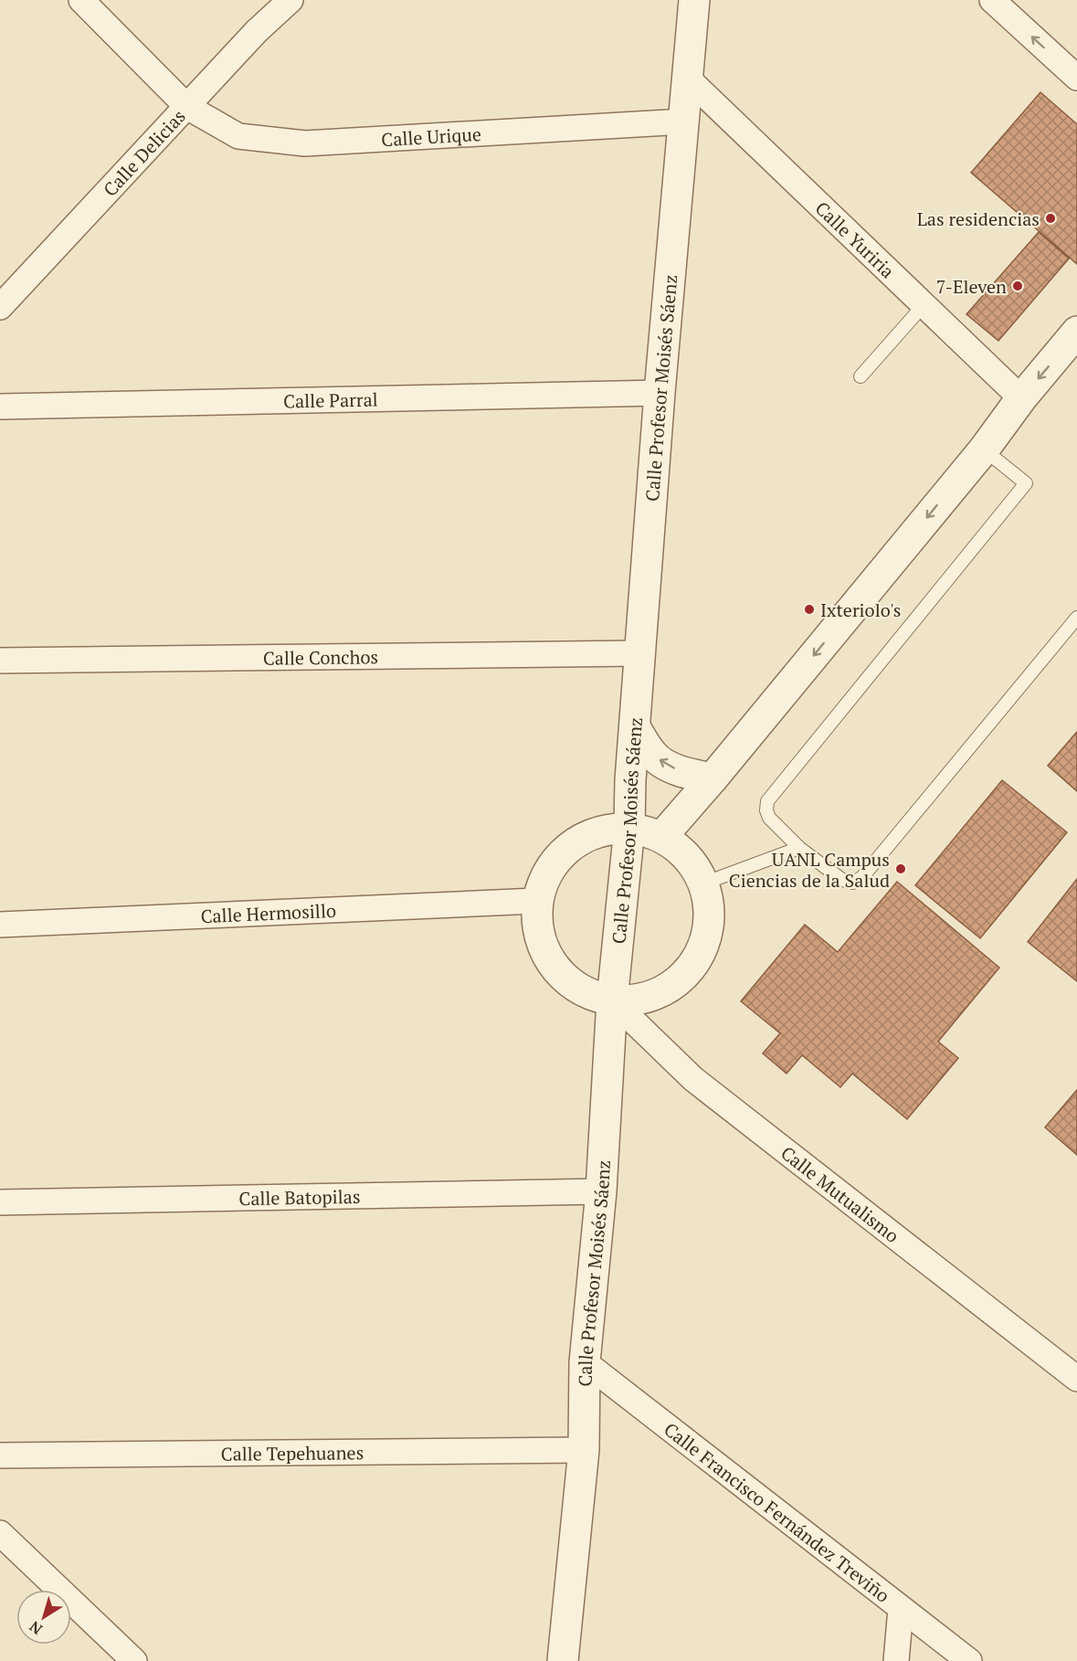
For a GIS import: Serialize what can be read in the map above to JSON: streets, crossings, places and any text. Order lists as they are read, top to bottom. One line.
{"streets":{"street":["Calle Urique","Calle Delicias","Calle Yuriria","Calle Profesor Moisés Sáenz","Calle Parral","Calle Conchos","Calle Hermosillo","Calle Mutualismo","Calle Batopilas","Calle Tepehuanes","Calle Francisco Fernández Treviño"]},"crossings":[["Calle Urique","Calle Delicias"],["Calle Urique","Calle Profesor Moisés Sáenz"],["Calle Yuriria","Calle Profesor Moisés Sáenz"],["Calle Profesor Moisés Sáenz","Calle Parral"],["Calle Profesor Moisés Sáenz","Calle Conchos"],["Calle Profesor Moisés Sáenz","Calle Mutualismo"],["Calle Profesor Moisés Sáenz","Calle Batopilas"],["Calle Profesor Moisés Sáenz","Calle Tepehuanes"],["Calle Profesor Moisés Sáenz","Calle Francisco Fernández Treviño"]],"places":["Las residencias","7-Eleven","Ixteriolo's","UANL Campus Ciencias de la Salud"],"north":"bottom left"}
